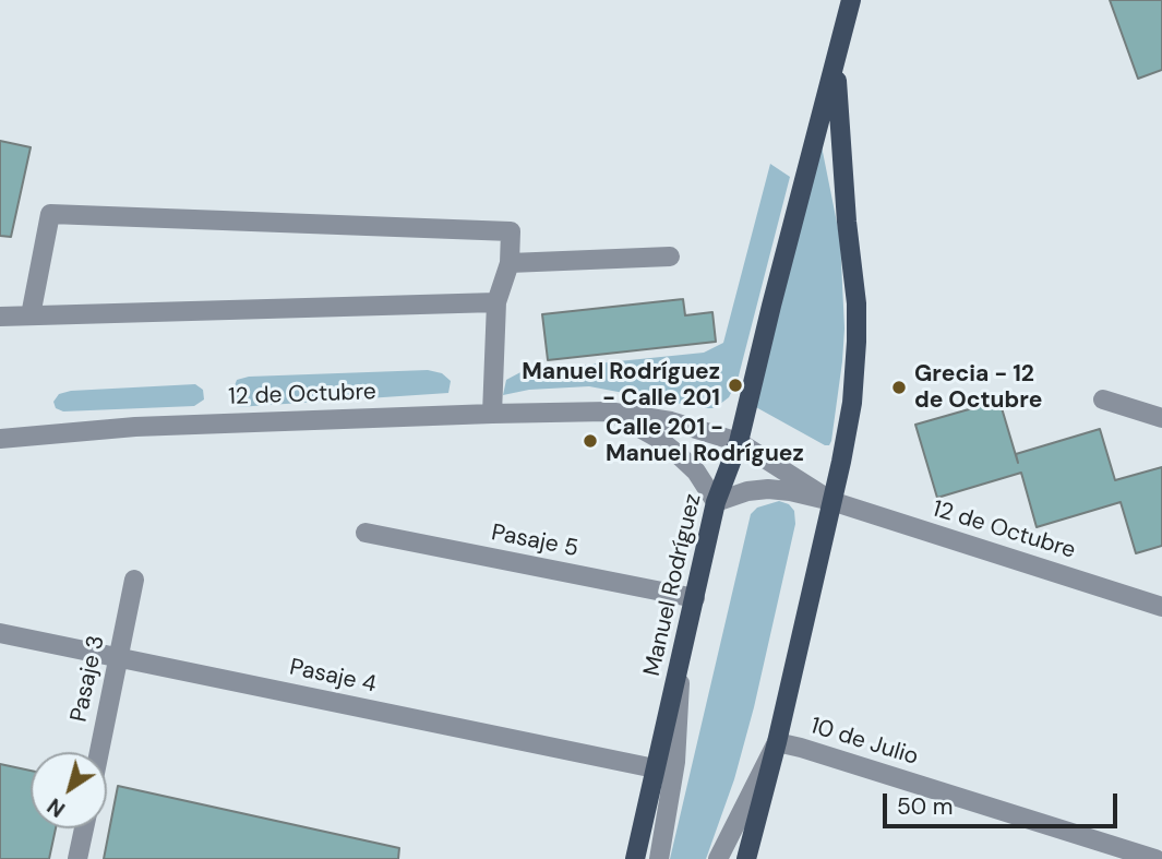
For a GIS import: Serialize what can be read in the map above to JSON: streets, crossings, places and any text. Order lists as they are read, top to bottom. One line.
{"streets":{"main road":["Manuel Rodríguez"],"street":["12 de Octubre","Pasaje 5","Pasaje 4","Pasaje 3","10 de Julio"]},"crossings":[["12 de Octubre","Manuel Rodríguez"],["Pasaje 5","Manuel Rodríguez"],["Manuel Rodríguez","Pasaje 4"],["Manuel Rodríguez","10 de Julio"],["Pasaje 4","Pasaje 3"]],"places":["Manuel Rodríguez - Calle 201","Grecia - 12 de Octubre","Calle 201 - Manuel Rodríguez"],"scale_bar":"50 m","north":"bottom left"}
